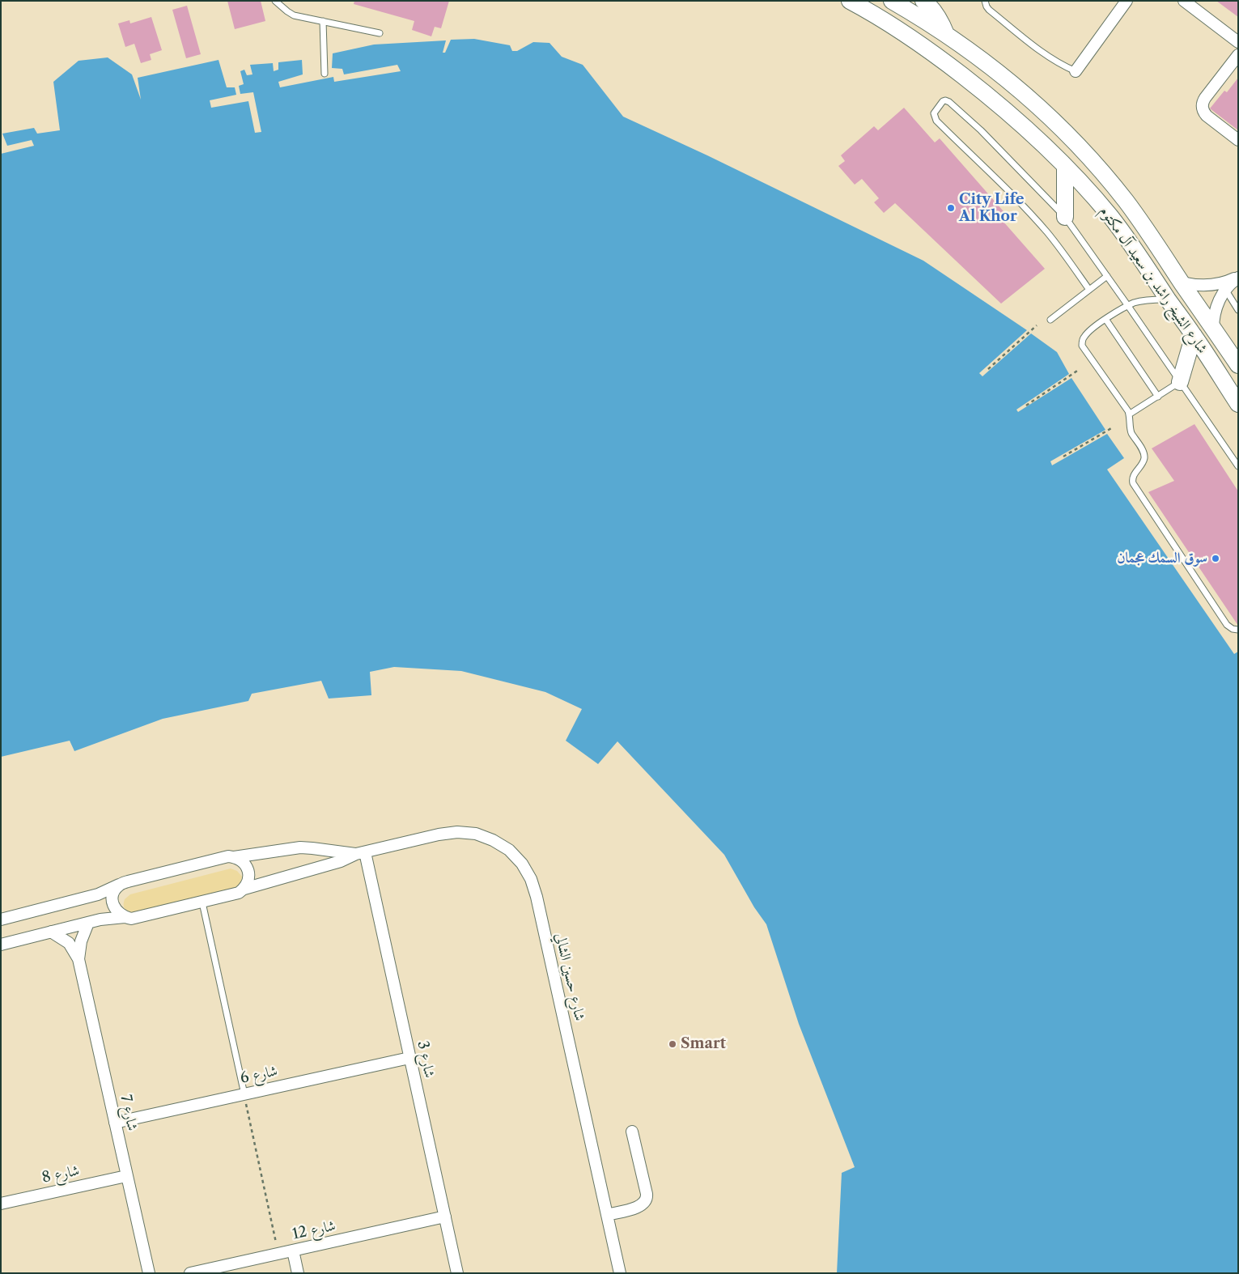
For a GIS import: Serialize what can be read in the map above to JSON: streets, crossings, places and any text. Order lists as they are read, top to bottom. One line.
{"streets":{"main road":["شارع الشيخ راشد بن سعيد آل مكتوم"],"street":["شارع حسين الشالي","شارع 3","شارع 6","شارع 7","شارع 8","شارع 12"]},"crossings":[["شارع حسين الشالي","شارع 3"],["شارع حسين الشالي","شارع 7"],["شارع 3","شارع 6"],["شارع 3","شارع 12"],["شارع 6","شارع 7"],["شارع 7","شارع 8"]],"places":["City Life Al Khor","سوق السمك عجمان","Smart"]}
